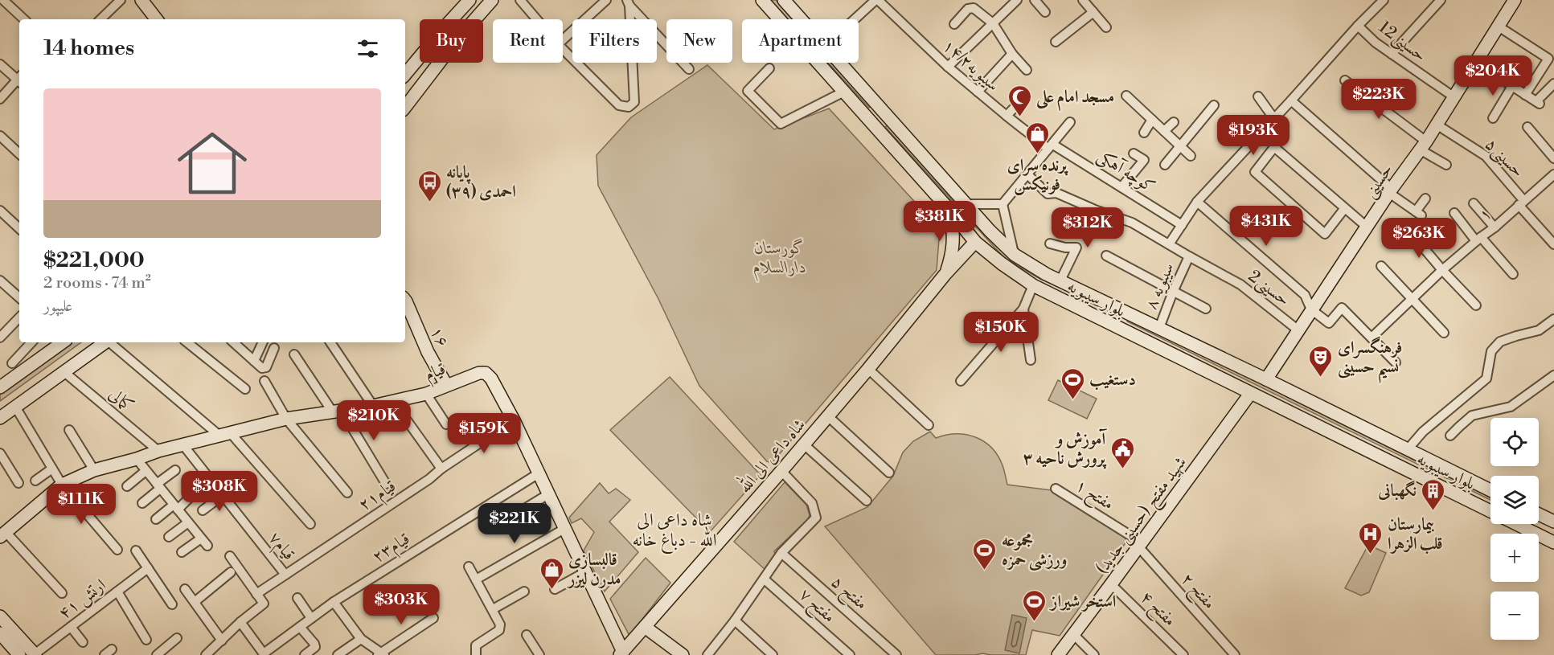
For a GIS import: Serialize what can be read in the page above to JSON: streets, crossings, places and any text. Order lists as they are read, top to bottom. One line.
{"streets":{"main road":["حسینی","بلوار سیبویه","۱۶","قیام","شاه داعی الی الله","شهید مفتح (حسینی جدید)"],"street":["حسینی12","سیبویه۱۴/۲","حسینی۵","کوچه آهکی","۱","سیبویه ۸","حسینی2","کمالی","مفتح ۱","قیام۲۱","قیام۷","قیام۲۳","مفتح ۲","مفتح ۵","ارتش ۴۱","مفتح ۷","مفتح ۴"]},"crossings":[["حسینی12","حسینی"],["سیبویه۱۴/۲","کوچه آهکی"],["حسینی۵","حسینی"],["حسینی۵","۱"],["حسینی","حسینی2"],["حسینی","بلوار سیبویه"],["سیبویه ۸","حسینی2"],["سیبویه ۸","بلوار سیبویه"],["بلوار سیبویه","شاه داعی الی الله"],["بلوار سیبویه","شهید مفتح (حسینی جدید)"],["۱۶","قیام"],["قیام","کمالی"],["قیام","شاه داعی الی الله"],["قیام","قیام۲۱"],["قیام","قیام۷"],["قیام","قیام۲۳"],["مفتح ۱","شهید مفتح (حسینی جدید)"],["مفتح ۱","مفتح ۲"],["قیام۲۱","قیام۷"],["شهید مفتح (حسینی جدید)","مفتح ۲"],["شهید مفتح (حسینی جدید)","مفتح ۴"]],"districts":["شاه داعی الی الله - دباغ خانه"],"parks":["گورستان دارالسلام"],"places":{"mosque":["مسجد امام علی"],"shop":["پرنده سرای فونیکس","قالبسازی مدرن لیزر"],"bus stop":["پایانه احمدی (۳۹)"],"theatre":["فرهنگسرای نسیم حسینی"],"sports":["دستغیب","مجموعه ورزشی حمزه","استخر شیراز"],"public building":["آموزش و پرورش ناحیه ۳"],"building":["نگهبانی"],"hospital":["بیمارستان قلب الزهرا"]},"page":{"chip":["Buy","Rent","Filters","New","Apartment"],"heading":"14 homes","price":["$204K","$223K","$193K","$381K","$431K","$312K","$263K","$150K","$210K","$159K","$308K","$111K","$221K","$303K"],"list":[{"name":"$221,000","note":"2 rooms · 74 m² · علیپور"}],"map_buttons":["+","−"]}}
